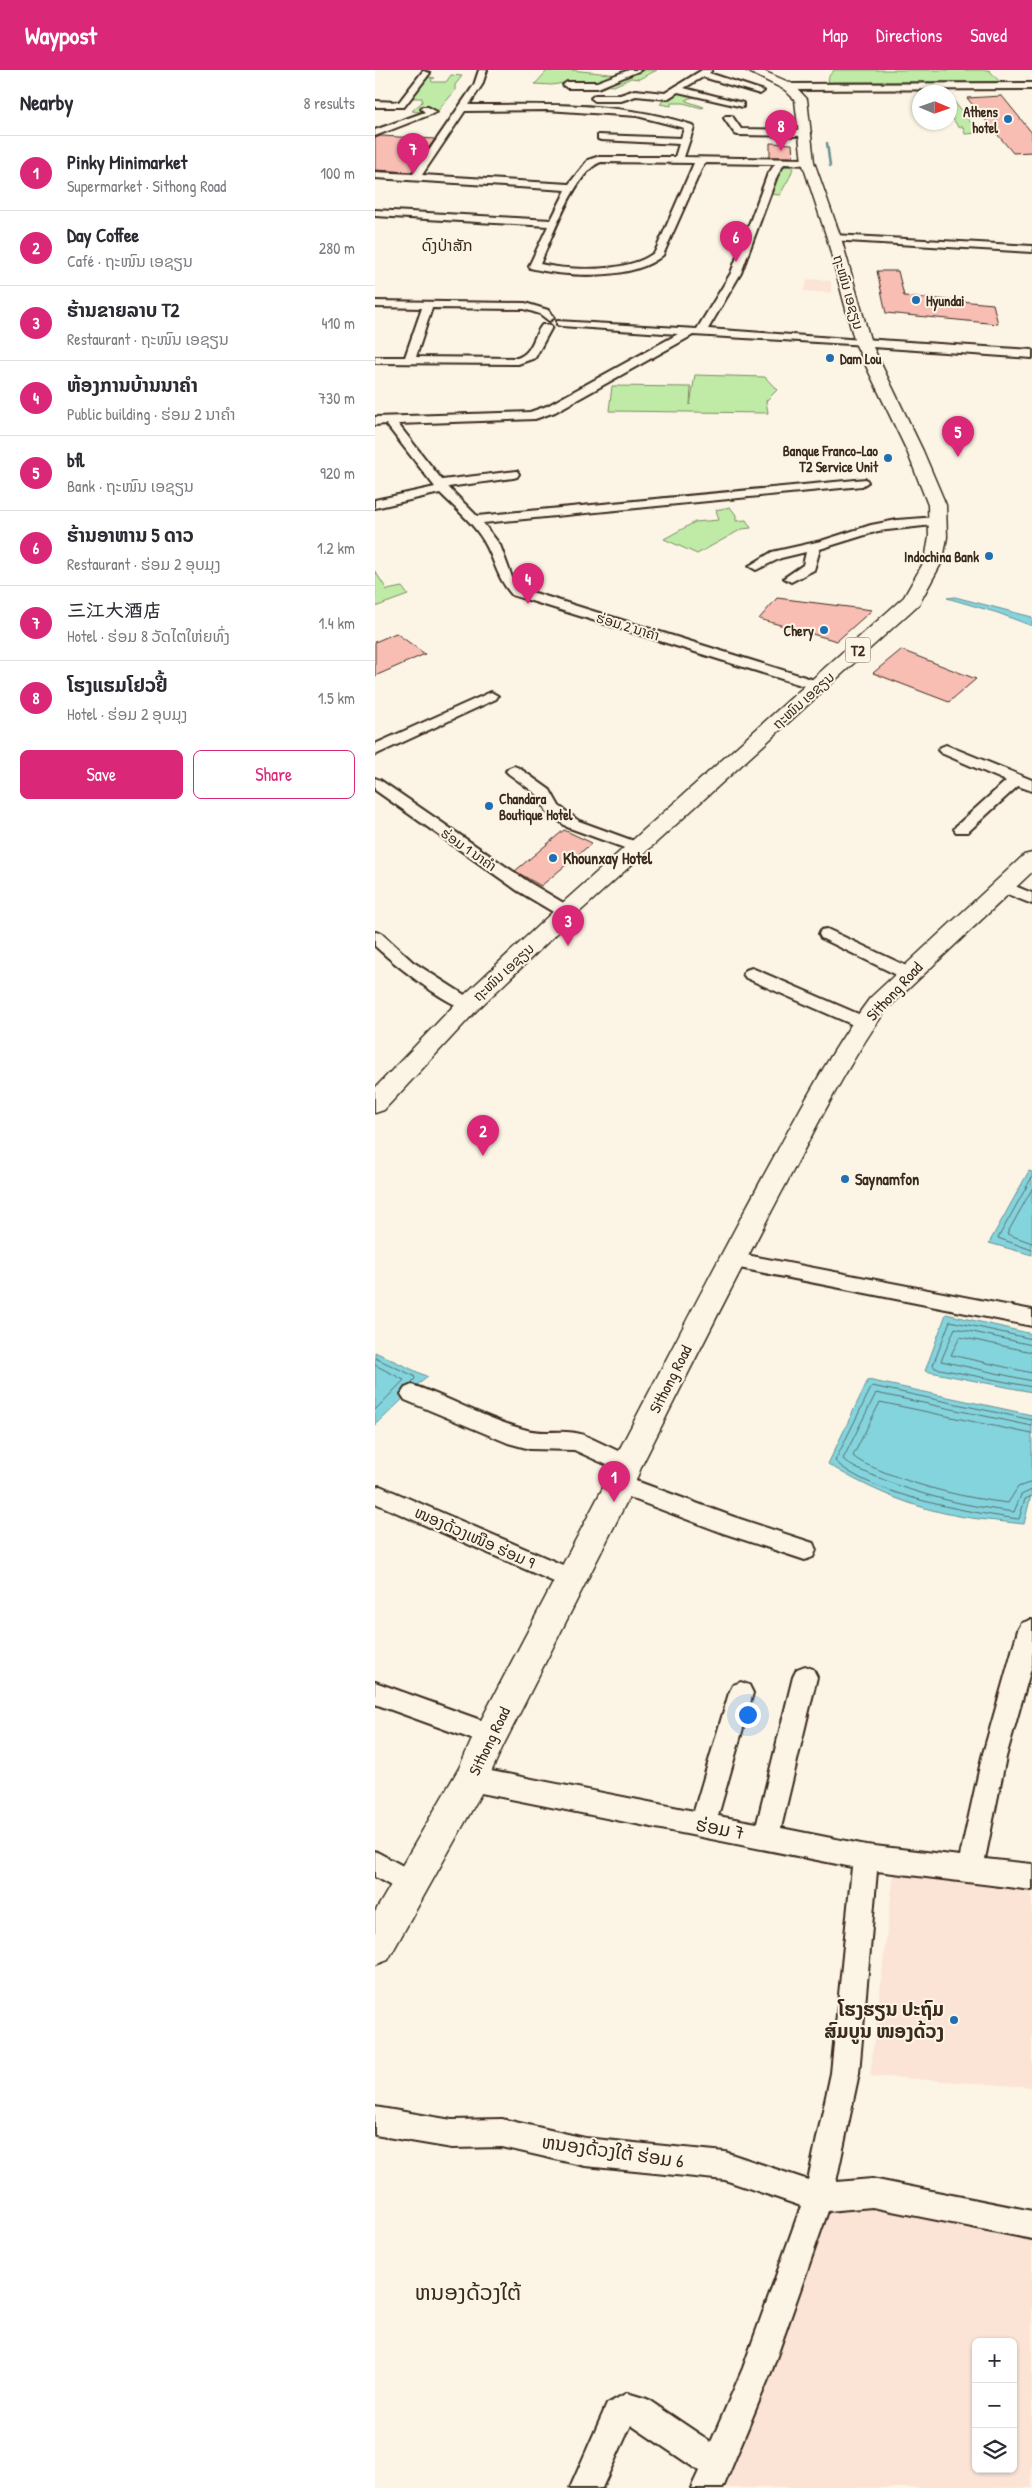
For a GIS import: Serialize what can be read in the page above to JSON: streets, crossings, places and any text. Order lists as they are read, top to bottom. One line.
{"streets":{"main road":["ຖະໜົນ ເອຊຽນ","T2","Sithong Road"],"street":["ຮ່ອມ 2 ນາຄຳ","ຮ່ອມ 1 ນາຄຳ","ໜອງດ້ວງເໜືອ ຮ່ອມ 9","ຮ່ອມ 7","ຫນອງດ້ວງໃຕ້ ຮ່ອມ 6"]},"crossings":[["ຖະໜົນ ເອຊຽນ","ຮ່ອມ 2 ນາຄຳ"],["ຖະໜົນ ເອຊຽນ","ຮ່ອມ 1 ນາຄຳ"],["Sithong Road","ໜອງດ້ວງເໜືອ ຮ່ອມ 9"],["Sithong Road","ຮ່ອມ 7"]],"districts":["ດົງປ່າສັກ","ຫນອງດ້ວງໃຕ້"],"places":["Athens hotel","Hyundai","Dam Lou","Banque Franco-Lao T2 Service Unit","Indochina Bank","Chery","Chandara Boutique Hotel","Khounxay Hotel","Saynamfon","ໂຮງຮຽນ ປະຖົມ ສົມບູນ ໜອງດ້ວງ"],"north":"right","page":{"header":"Waypost","nav":["Map","Directions","Saved"],"heading":["Nearby","8 results"],"pins":["8","7","6","5","4","3","2","1"],"list":[{"mark":"1","name":"Pinky Minimarket","note":"Supermarket · Sithong Road","value":"100 m"},{"mark":"2","name":"Day Coffee","note":"Café · ຖະໜົນ ເອຊຽນ","value":"280 m"},{"mark":"3","name":"ຮ້ານຂາຍລາບ T2","note":"Restaurant · ຖະໜົນ ເອຊຽນ","value":"410 m"},{"mark":"4","name":"ຫ້ອງການບ້ານນາຄໍາ","note":"Public building · ຮ່ອມ 2 ນາຄຳ","value":"730 m"},{"mark":"5","name":"bfl","note":"Bank · ຖະໜົນ ເອຊຽນ","value":"920 m"},{"mark":"6","name":"ຮ້ານອາຫານ 5 ດາວ","note":"Restaurant · ຮ່ອມ 2 ອຸບມຸງ","value":"1.2 km"},{"mark":"7","name":"三江大酒店","note":"Hotel · ຮ່ອມ 8 ວັດໄຕໃຫ່ຍທົ່ງ","value":"1.4 km"},{"mark":"8","name":"ໂຮງແຮມໂຢວຢີ້","note":"Hotel · ຮ່ອມ 2 ອຸບມຸງ","value":"1.5 km"}],"buttons":["Save","Share"],"map_buttons":["+","−"]}}
